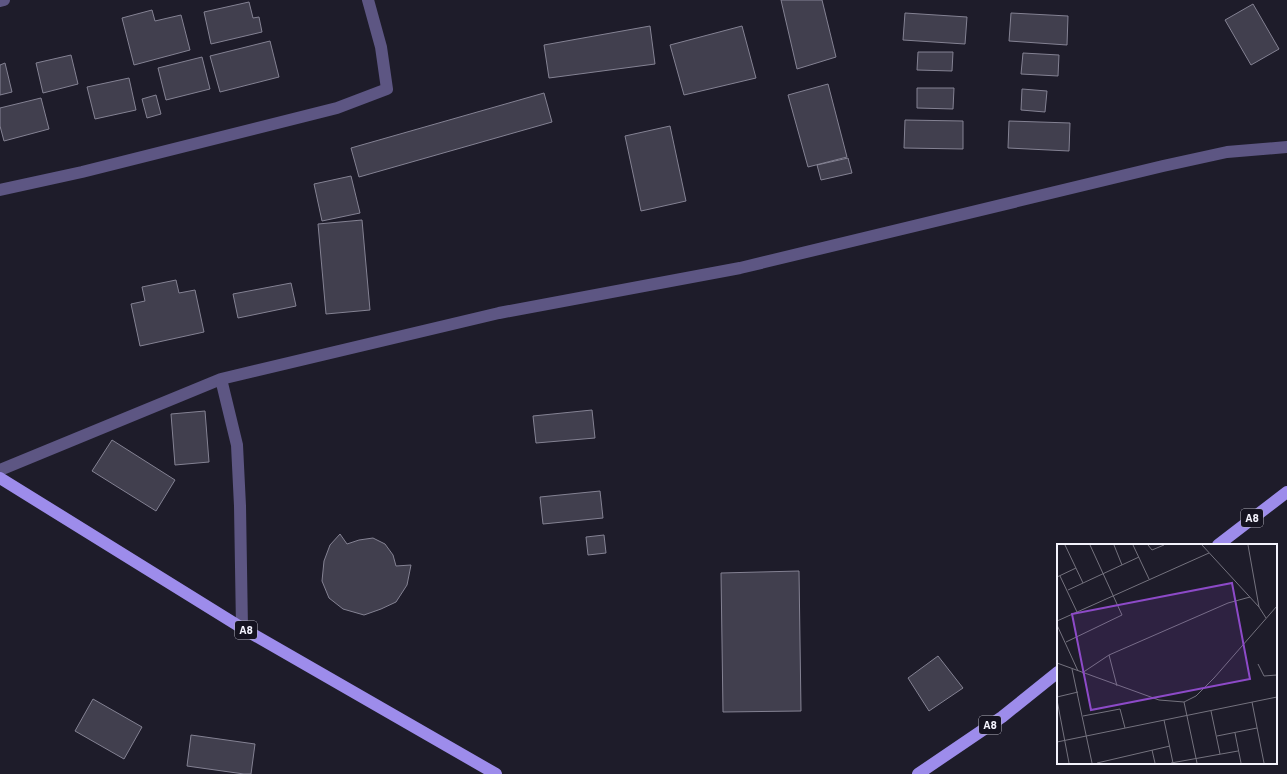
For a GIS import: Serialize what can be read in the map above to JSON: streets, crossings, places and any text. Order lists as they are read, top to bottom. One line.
{"streets":{"main road":["A8"]}}
